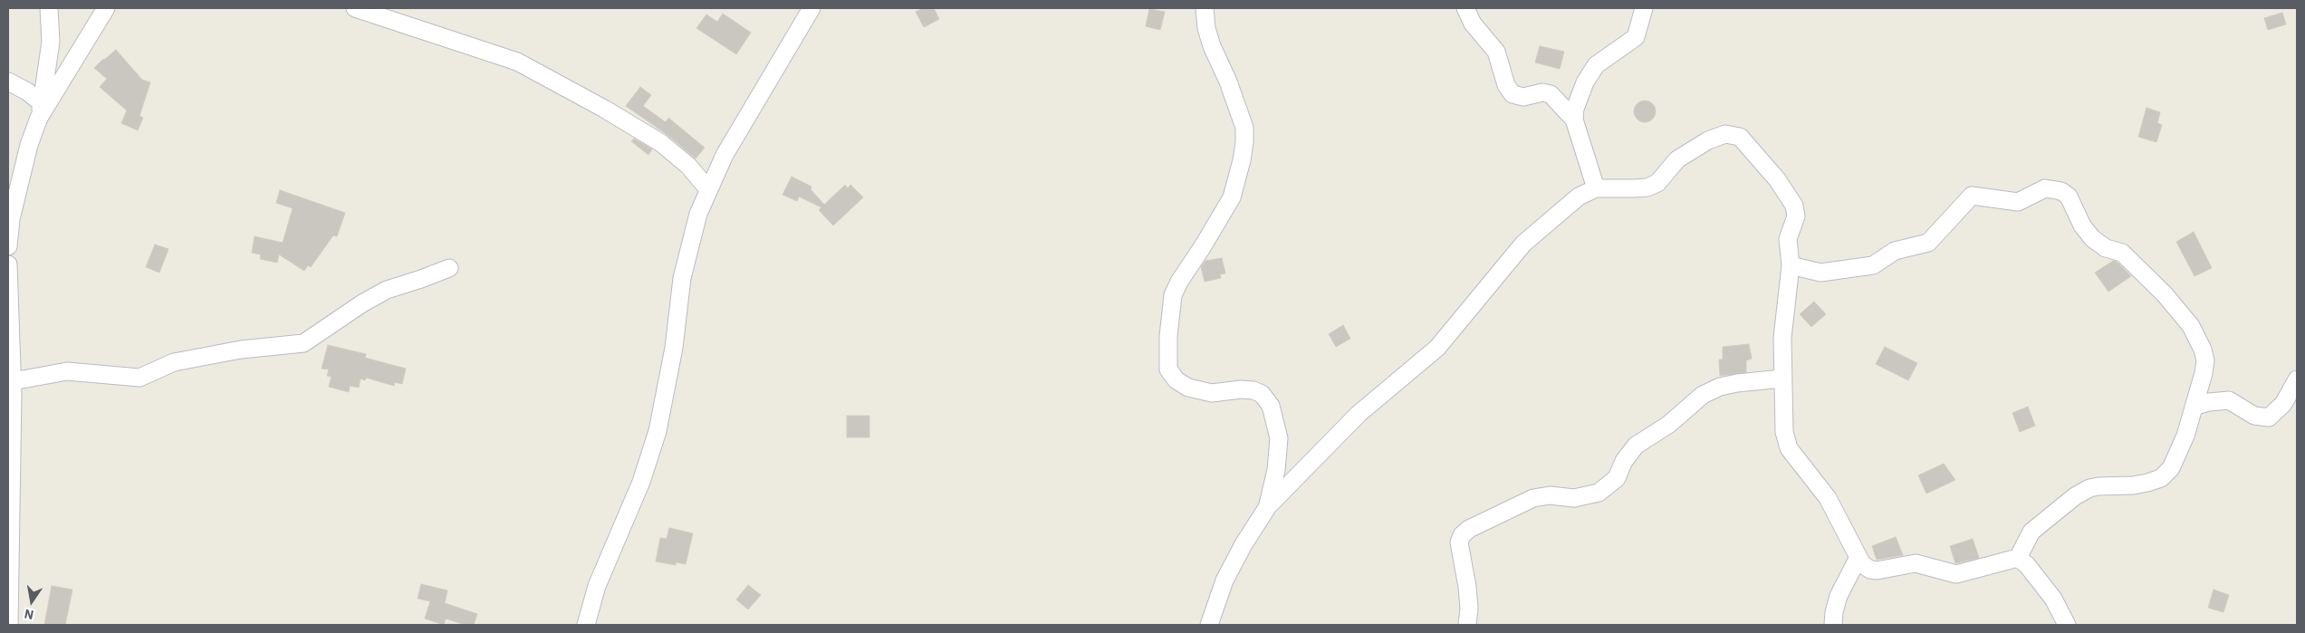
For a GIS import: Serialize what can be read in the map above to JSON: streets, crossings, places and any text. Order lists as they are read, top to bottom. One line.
{"north":"bottom"}
